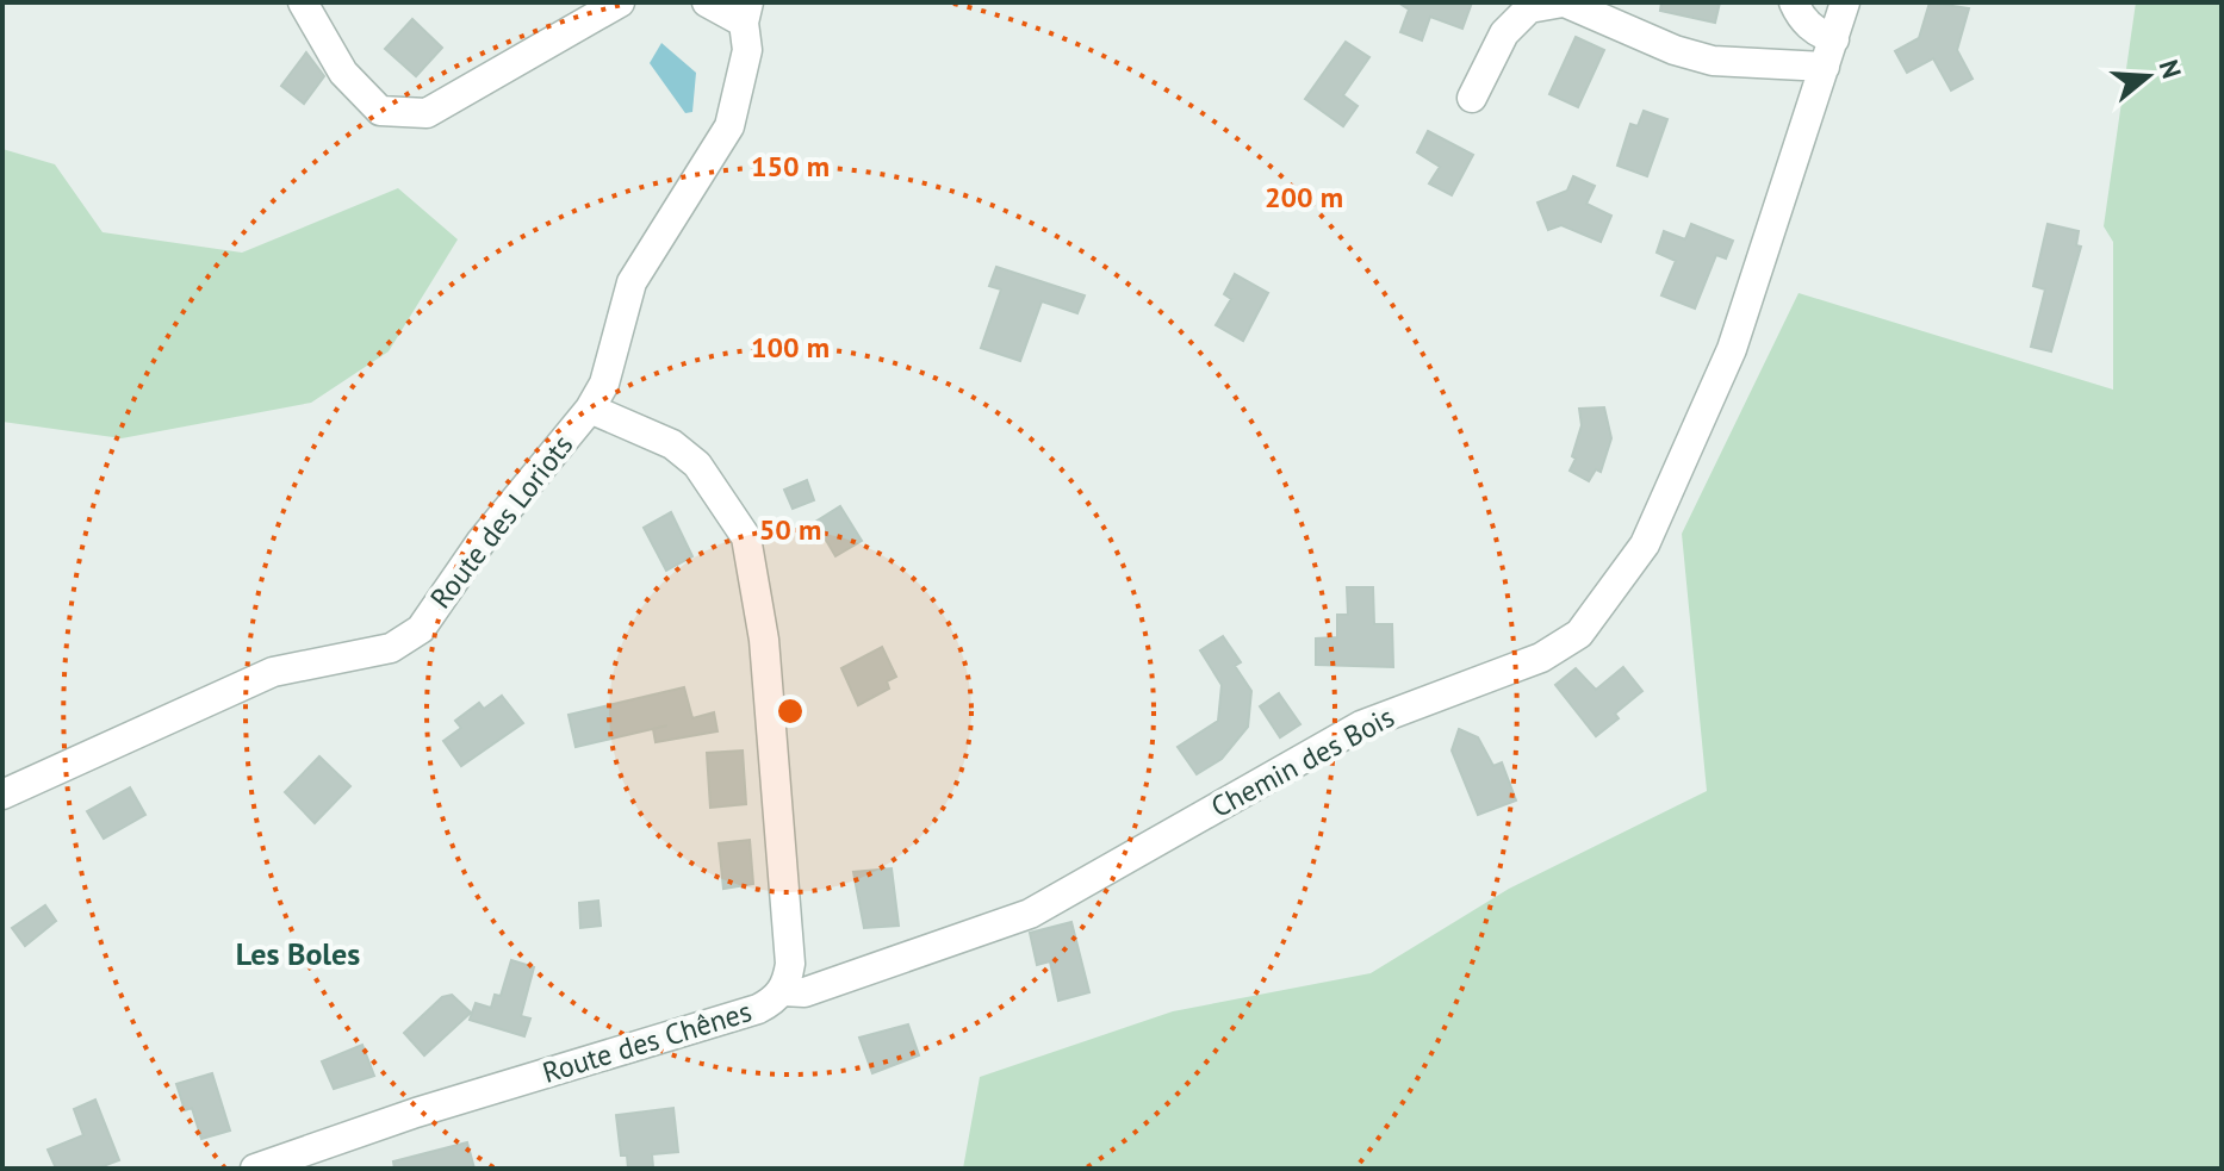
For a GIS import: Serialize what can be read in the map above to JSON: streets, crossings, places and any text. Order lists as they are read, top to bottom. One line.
{"streets":{"street":["Route des Loriots","Chemin des Bois","Route des Chênes"]},"crossings":[["Route des Loriots","Route des Chênes"],["Chemin des Bois","Route des Chênes"]],"districts":["Les Boles"],"north":"right","rings":["150 m","200 m","100 m","50 m"]}
